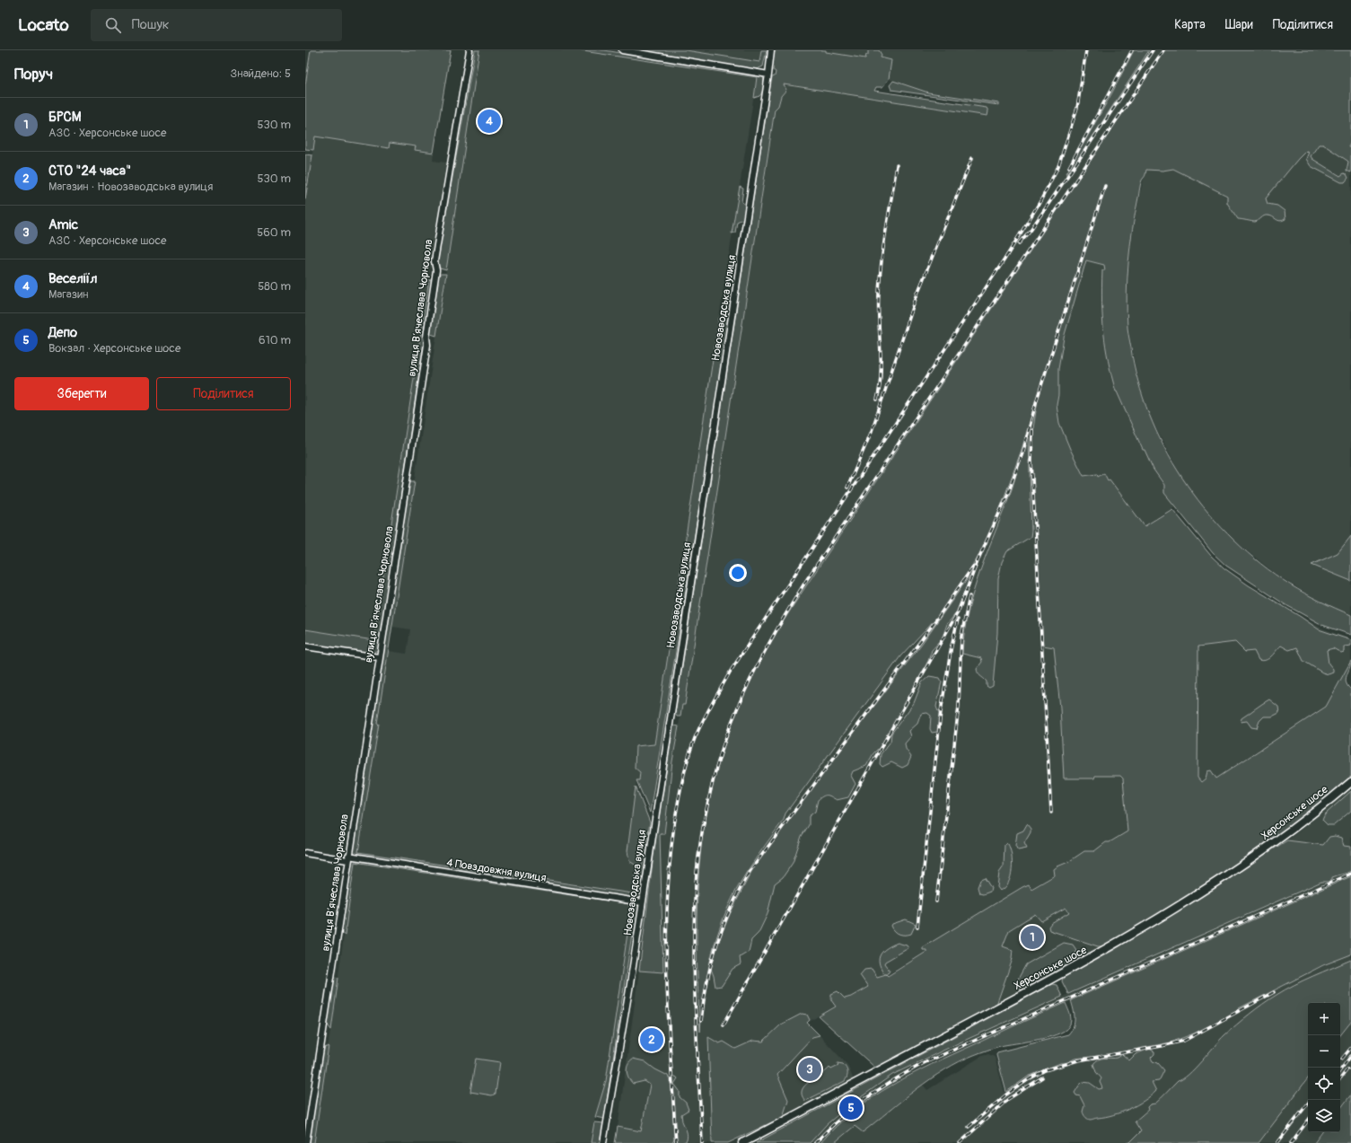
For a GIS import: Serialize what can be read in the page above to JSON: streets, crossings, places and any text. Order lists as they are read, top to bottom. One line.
{"streets":{"main road":["Херсонське шосе"],"street":["вулиця Вʼячеслава Чорновола","Новозаводська вулиця","4 Повздовжня вулиця"]},"crossings":[["вулиця Вʼячеслава Чорновола","4 Повздовжня вулиця"],["Новозаводська вулиця","4 Повздовжня вулиця"]],"page":{"header":"Locato","search":"Пошук","nav":["Карта","Шари","Поділитися"],"heading":["Поруч","Знайдено: 5"],"list":[{"mark":"1","name":"БРСМ","note":"АЗС · Херсонське шосе","value":"530 m"},{"mark":"2","name":"СТО \"24 часа\"","note":"Магазин · Новозаводська вулиця","value":"530 m"},{"mark":"3","name":"Amic","note":"АЗС · Херсонське шосе","value":"560 m"},{"mark":"4","name":"Веселіїл","note":"Магазин","value":"580 m"},{"mark":"5","name":"Депо","note":"Вокзал · Херсонське шосе","value":"610 m"}],"pins":["4","1","2","3","5"],"buttons":["Зберегти","Поділитися"],"map_buttons":["+","−"]}}
